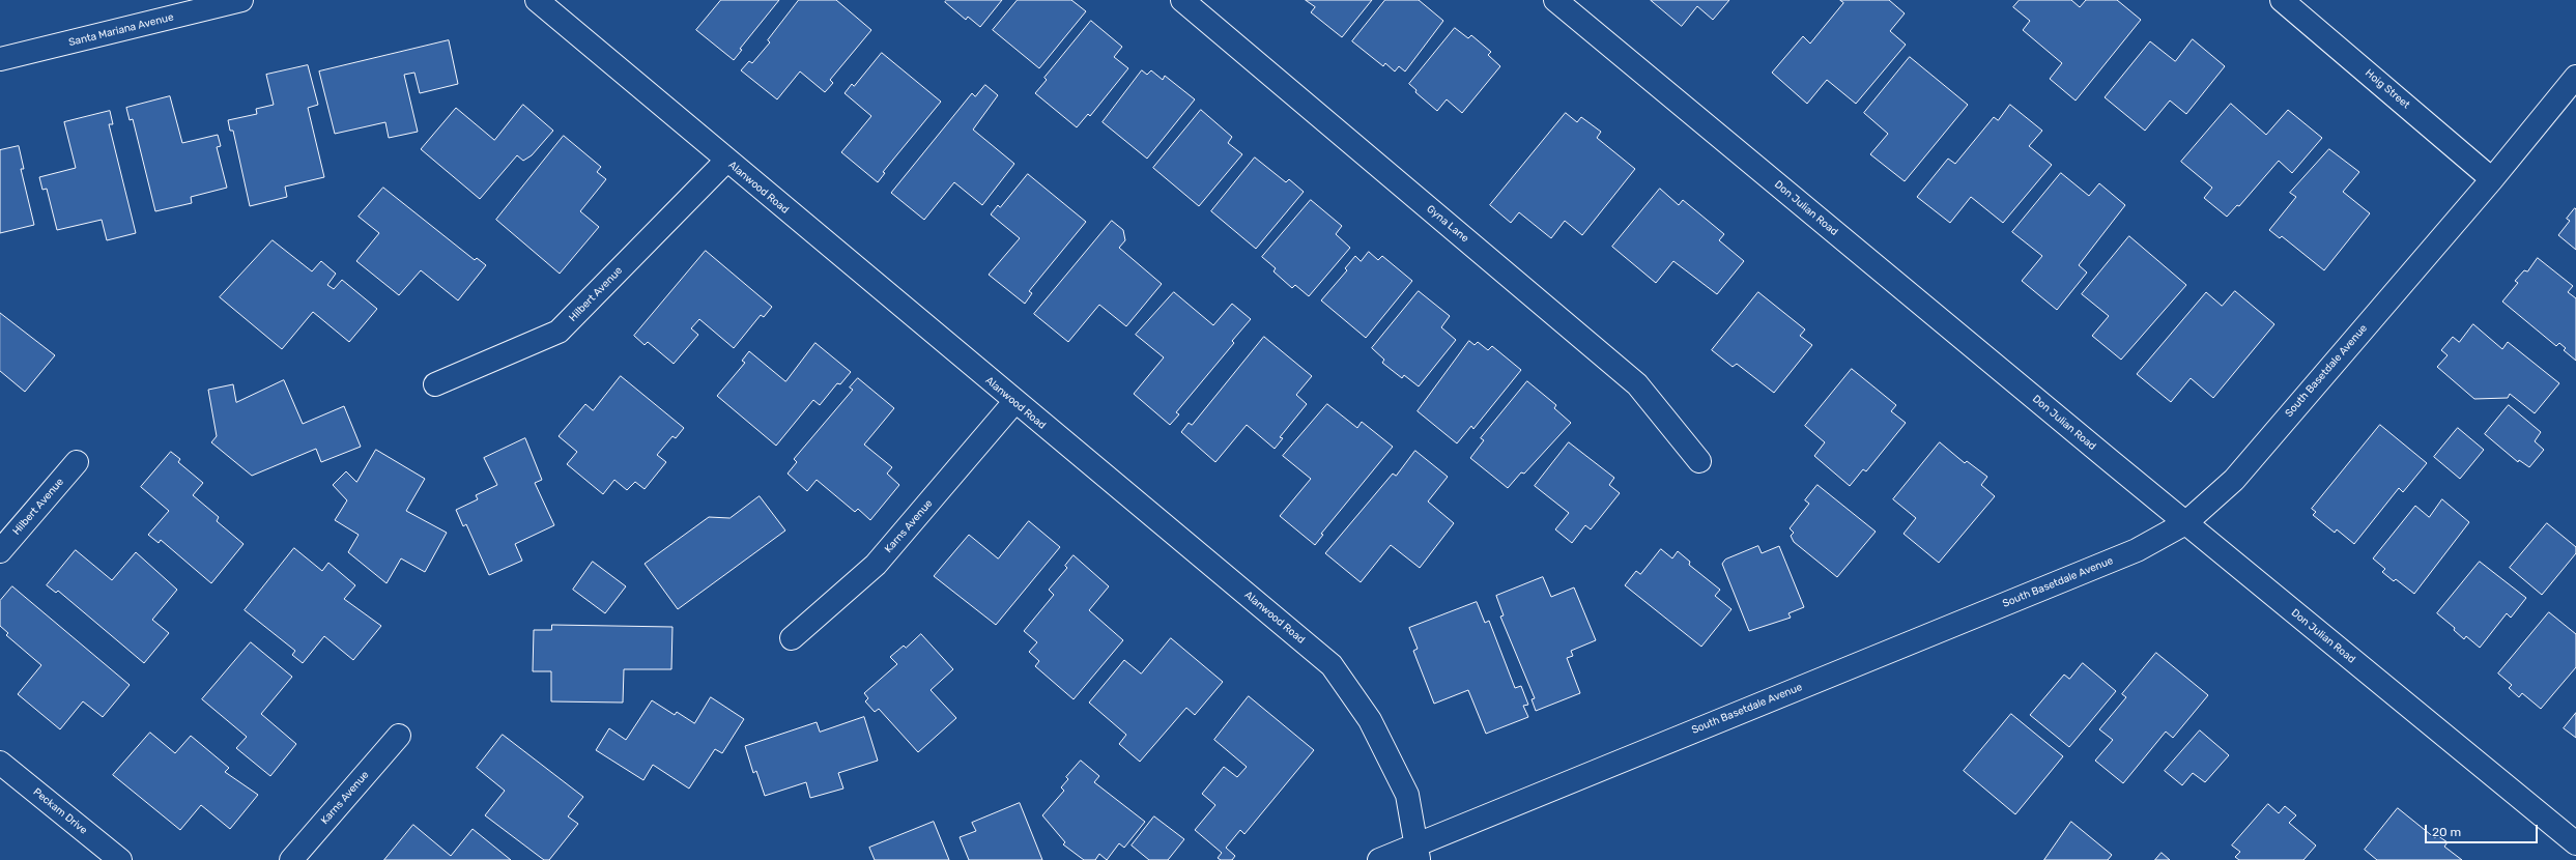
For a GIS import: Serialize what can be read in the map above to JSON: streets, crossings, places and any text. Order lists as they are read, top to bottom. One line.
{"streets":{"street":["Santa Mariana Avenue","Hoig Street","Alanwood Road","Don Julian Road","Gyna Lane","Hilbert Avenue","South Basetdale Avenue","Karns Avenue","Peckam Drive"]},"crossings":[["Hoig Street","South Basetdale Avenue"],["Alanwood Road","Hilbert Avenue"],["Alanwood Road","South Basetdale Avenue"],["Alanwood Road","Karns Avenue"],["Don Julian Road","South Basetdale Avenue"]],"scale_bar":"20 m"}
